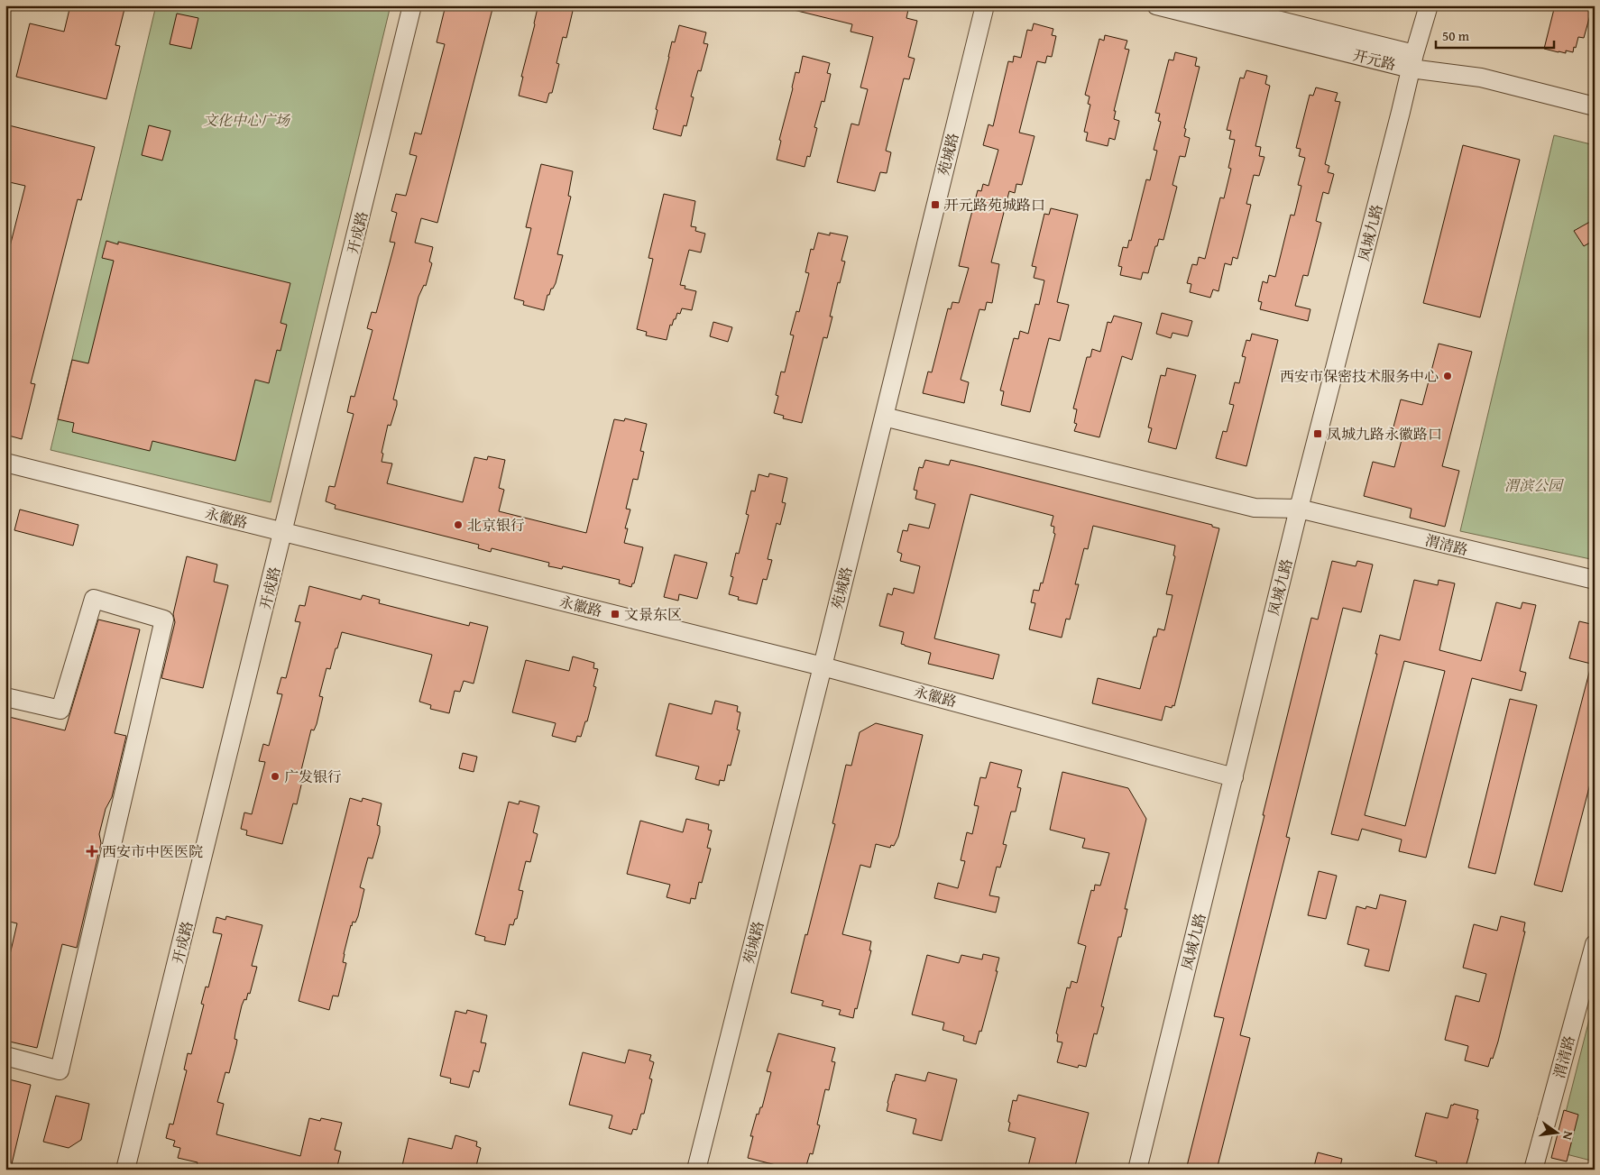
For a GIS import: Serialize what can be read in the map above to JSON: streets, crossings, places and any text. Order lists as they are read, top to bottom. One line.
{"streets":{"street":["开元路","苑城路","开成路","凤城九路","永徽路","渭清路"]},"crossings":[["开元路","凤城九路"],["苑城路","永徽路"],["苑城路","渭清路"],["开成路","永徽路"],["凤城九路","永徽路"],["凤城九路","渭清路"]],"parks":["文化中心广场","渭滨公园"],"places":{"transit":["开元路苑城路口","凤城九路永徽路口","文景东区"],"other":["西安市保密技术服务中心","北京银行","广发银行"],"health":["西安市中医医院"]},"scale_bar":"50 m","north":"right"}
